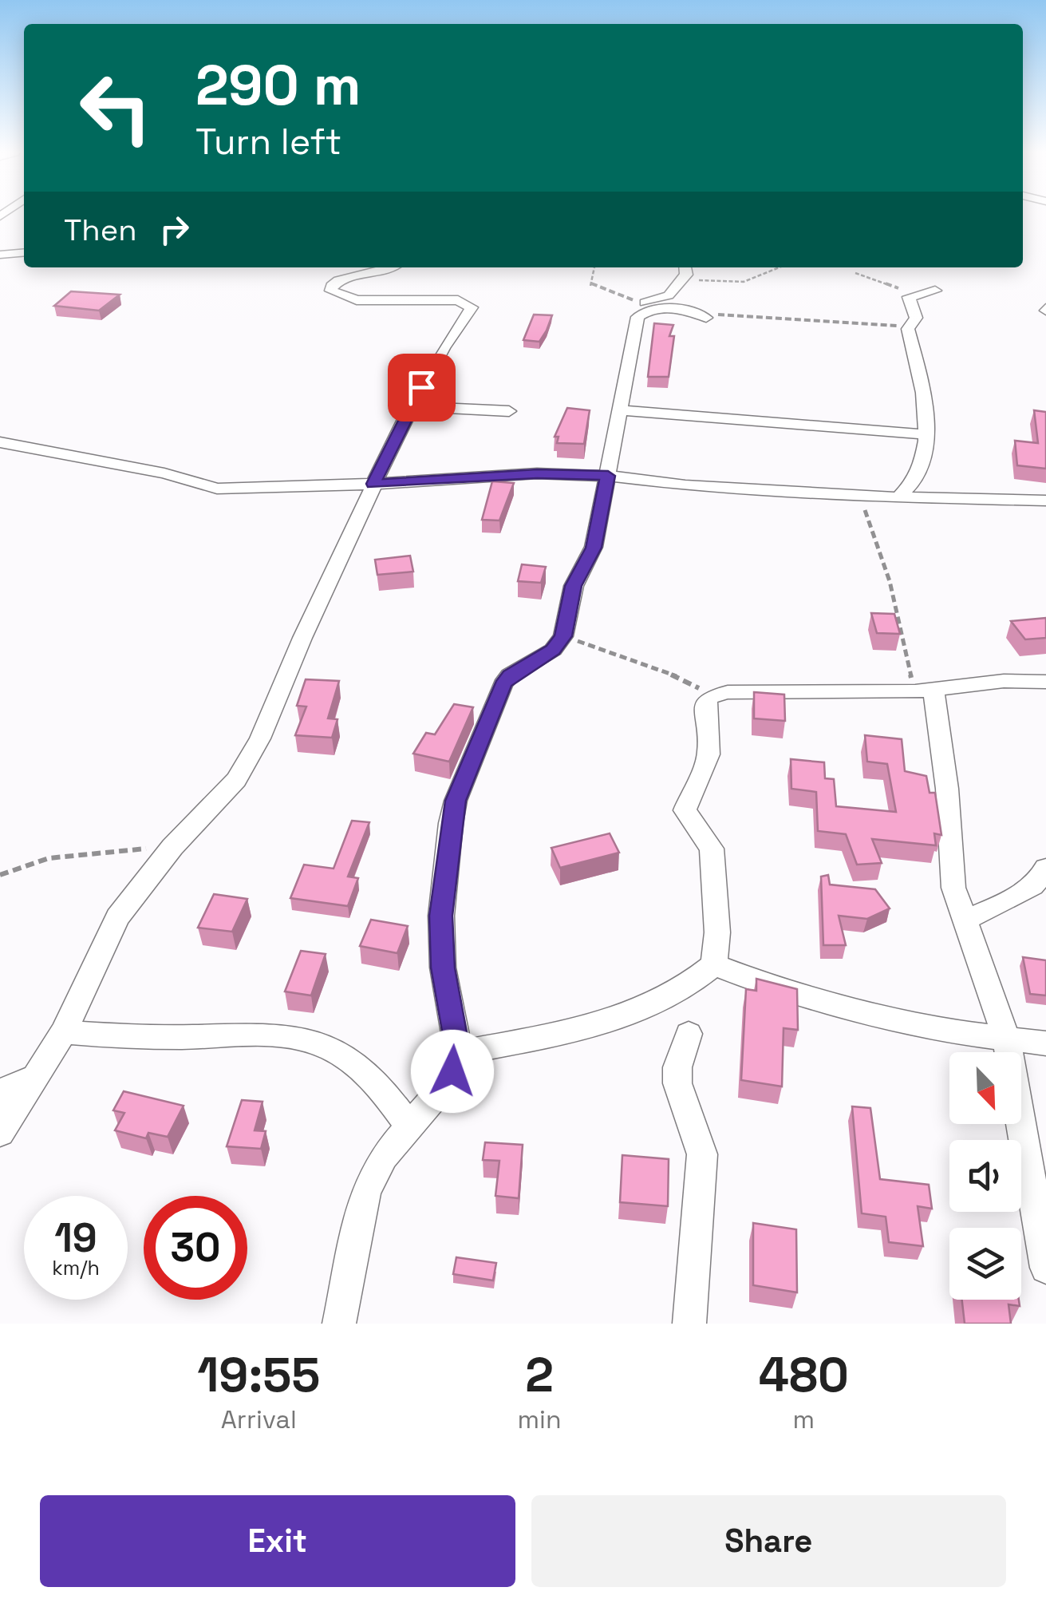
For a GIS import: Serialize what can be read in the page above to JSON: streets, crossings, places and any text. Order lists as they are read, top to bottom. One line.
{"north":"bottom right","page":{"turn":["290 m","Turn left"],"then":"Then","speed":"19 km/h","limit":"30","eta":["19:55","Arrival","2","min","480","m"],"buttons":["Exit","Share"]}}
